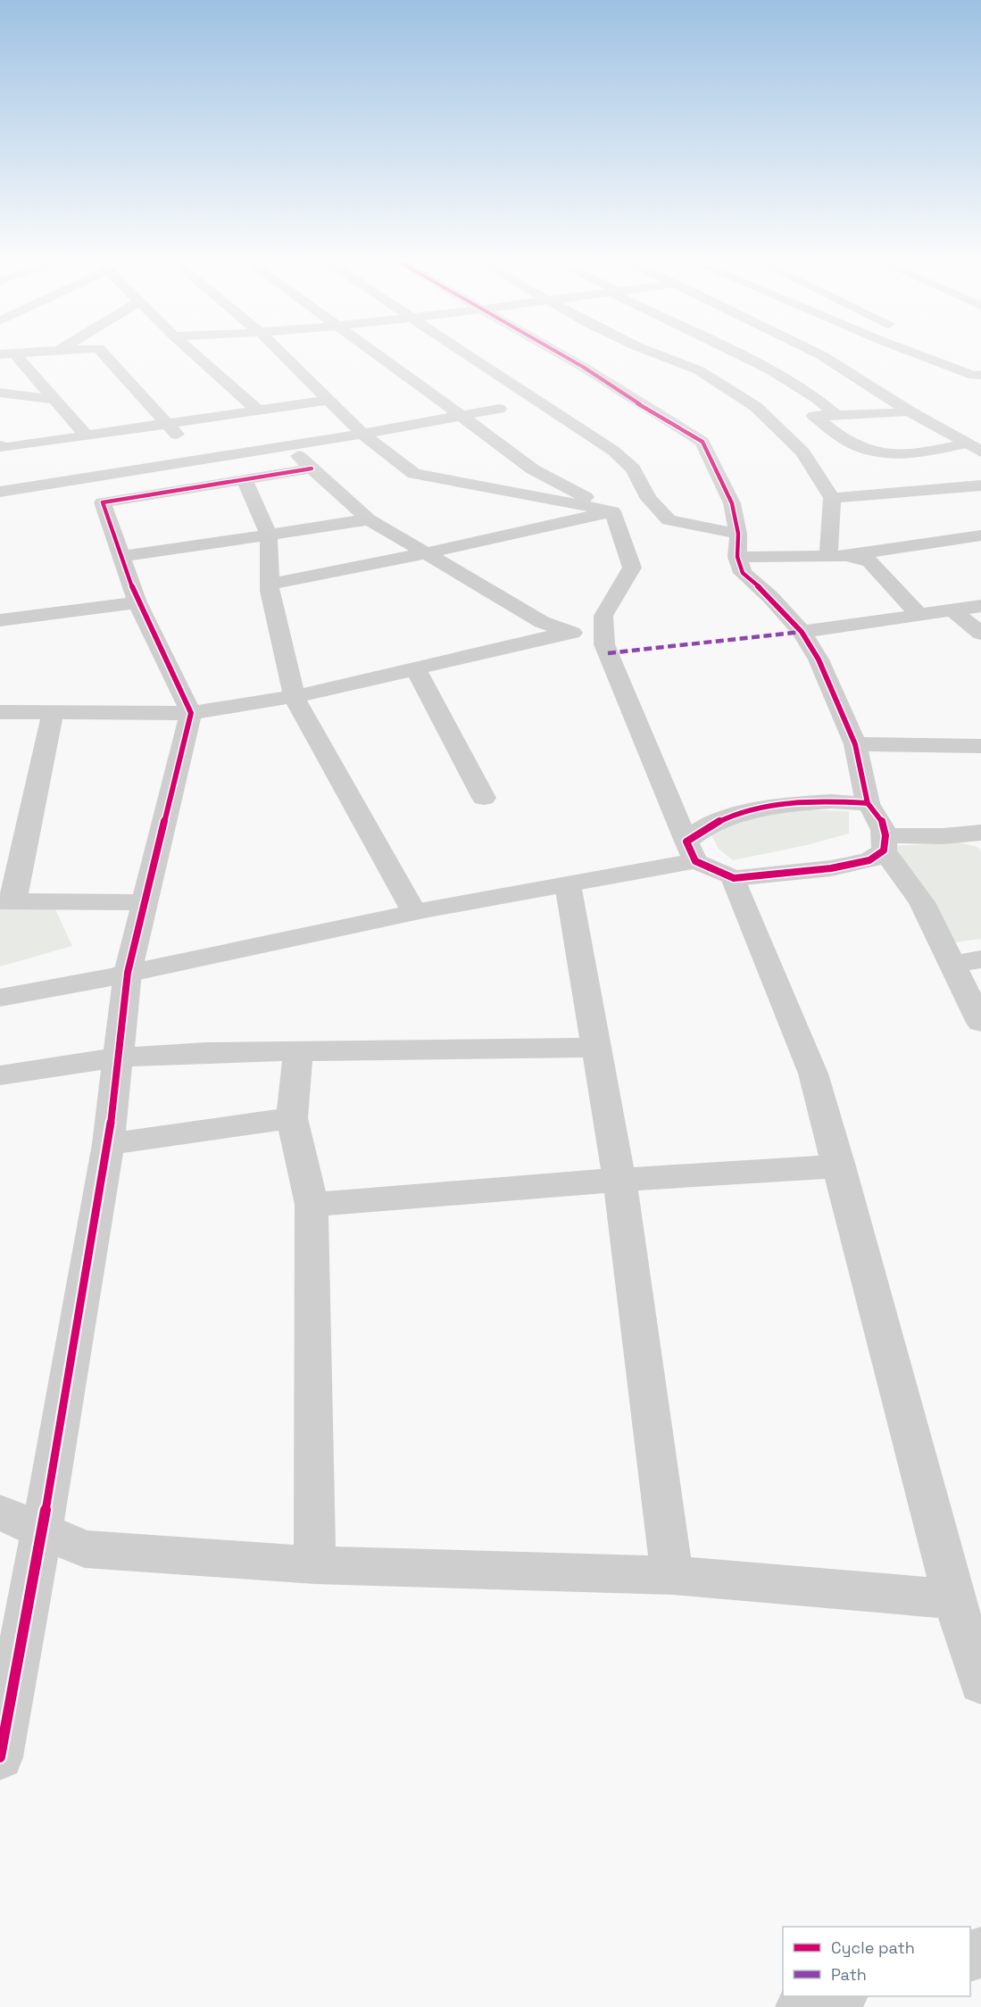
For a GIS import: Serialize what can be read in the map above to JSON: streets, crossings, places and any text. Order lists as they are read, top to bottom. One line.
{"legend":["Cycle path","Path"]}
